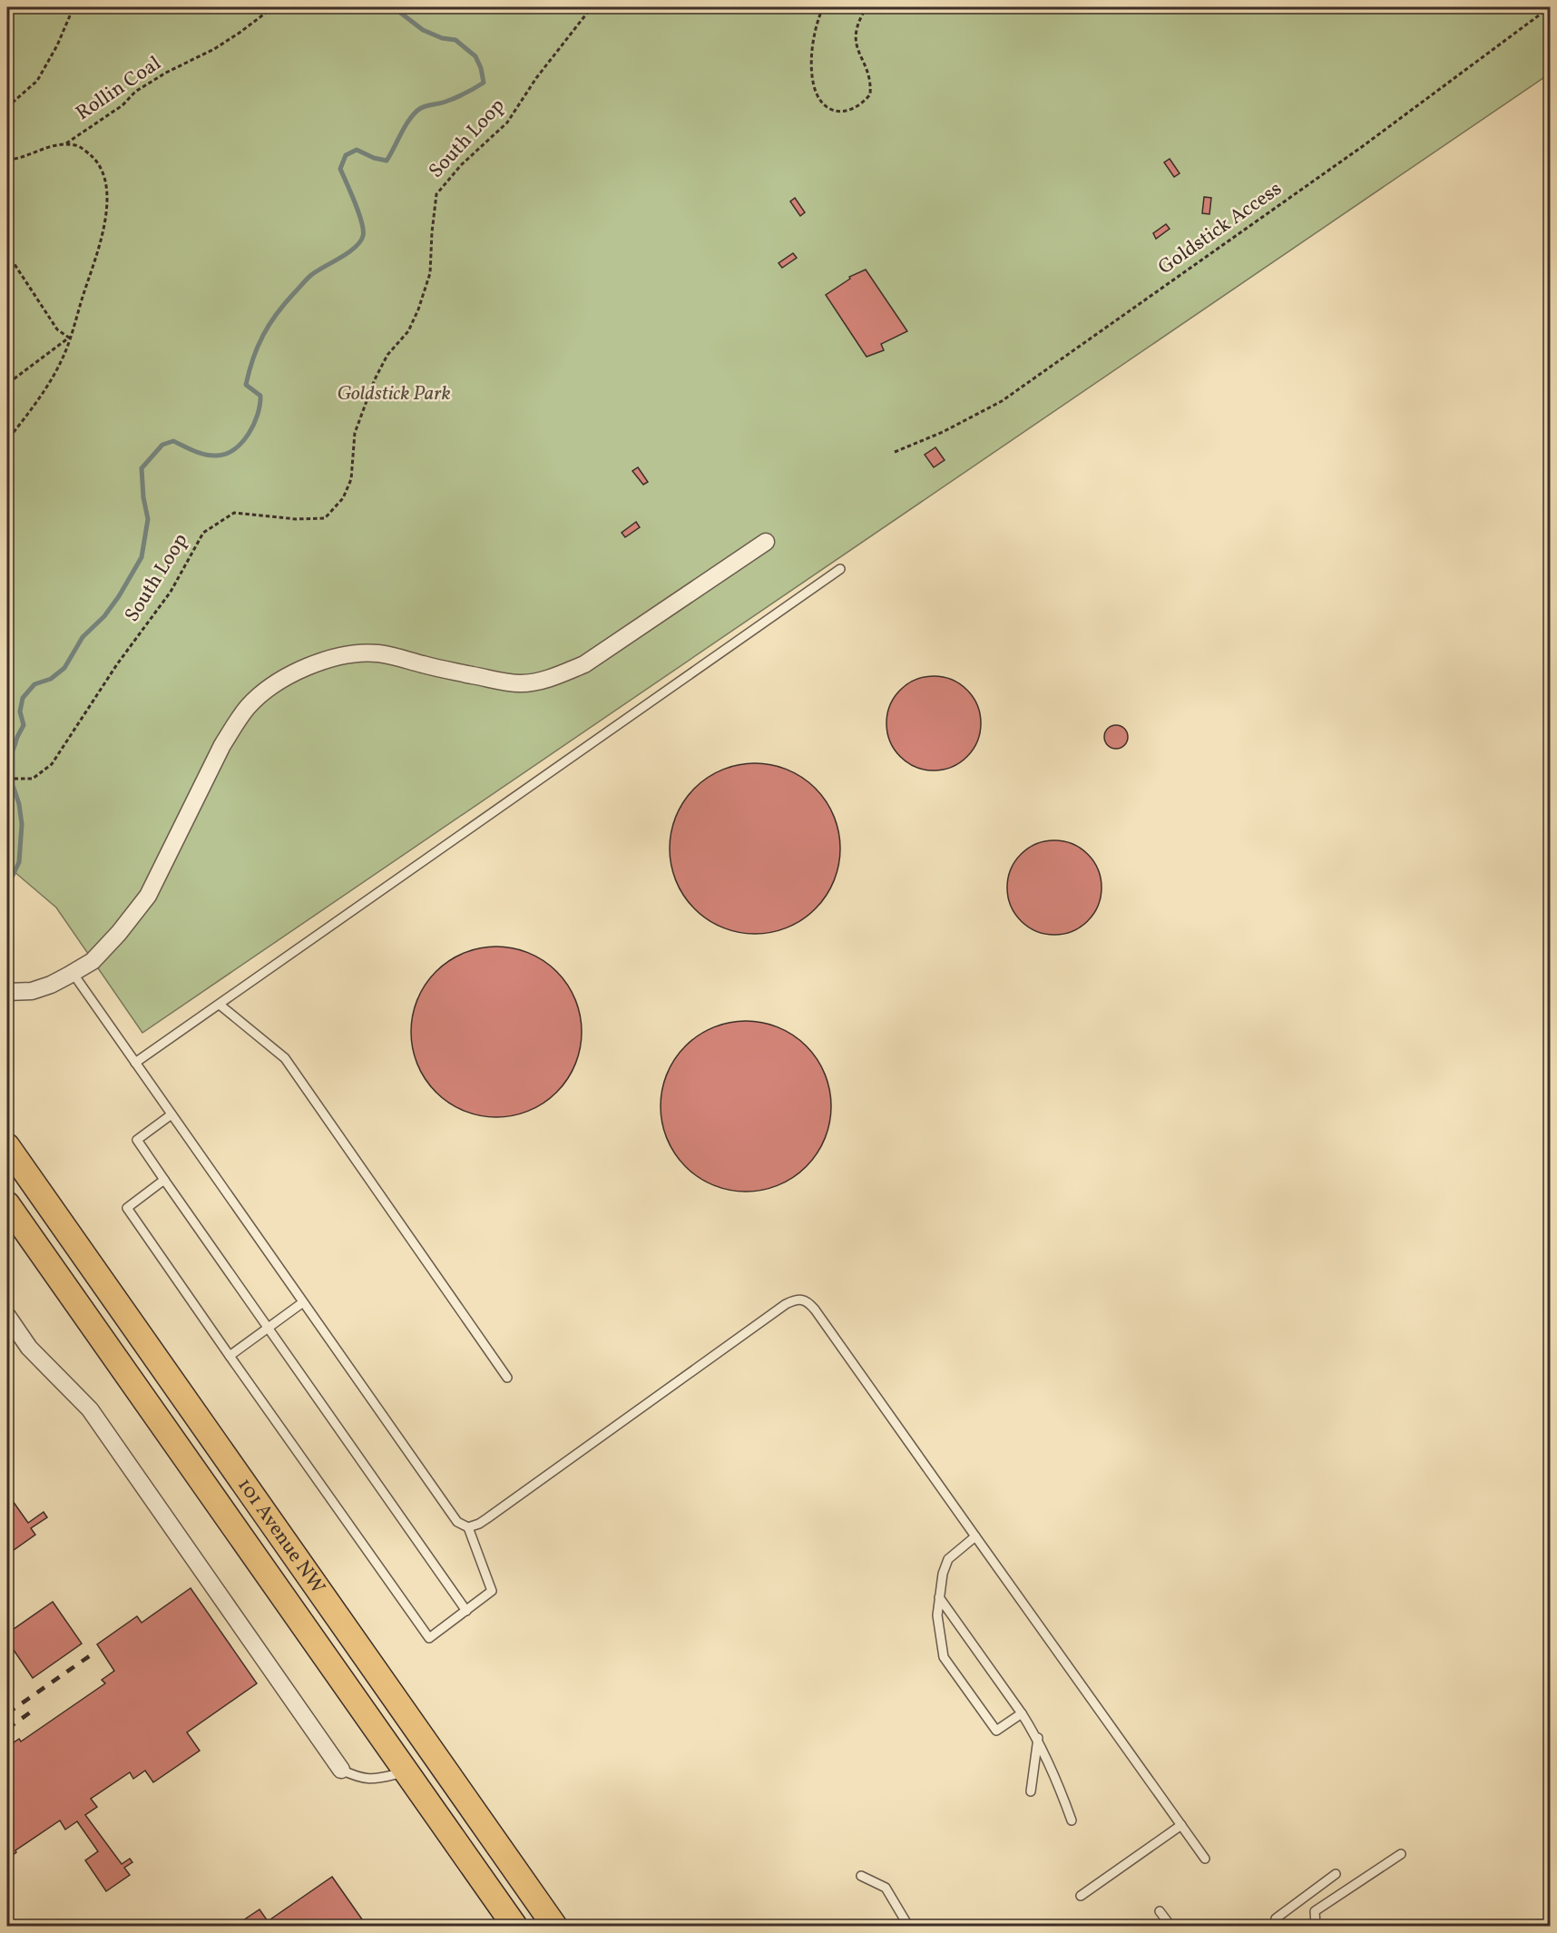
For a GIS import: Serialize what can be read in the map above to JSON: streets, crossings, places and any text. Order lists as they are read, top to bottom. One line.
{"streets":{"main road":["101 Avenue NW"],"path":["Rollin Coal","South Loop","Goldstick Access"]},"parks":["Goldstick Park"]}
